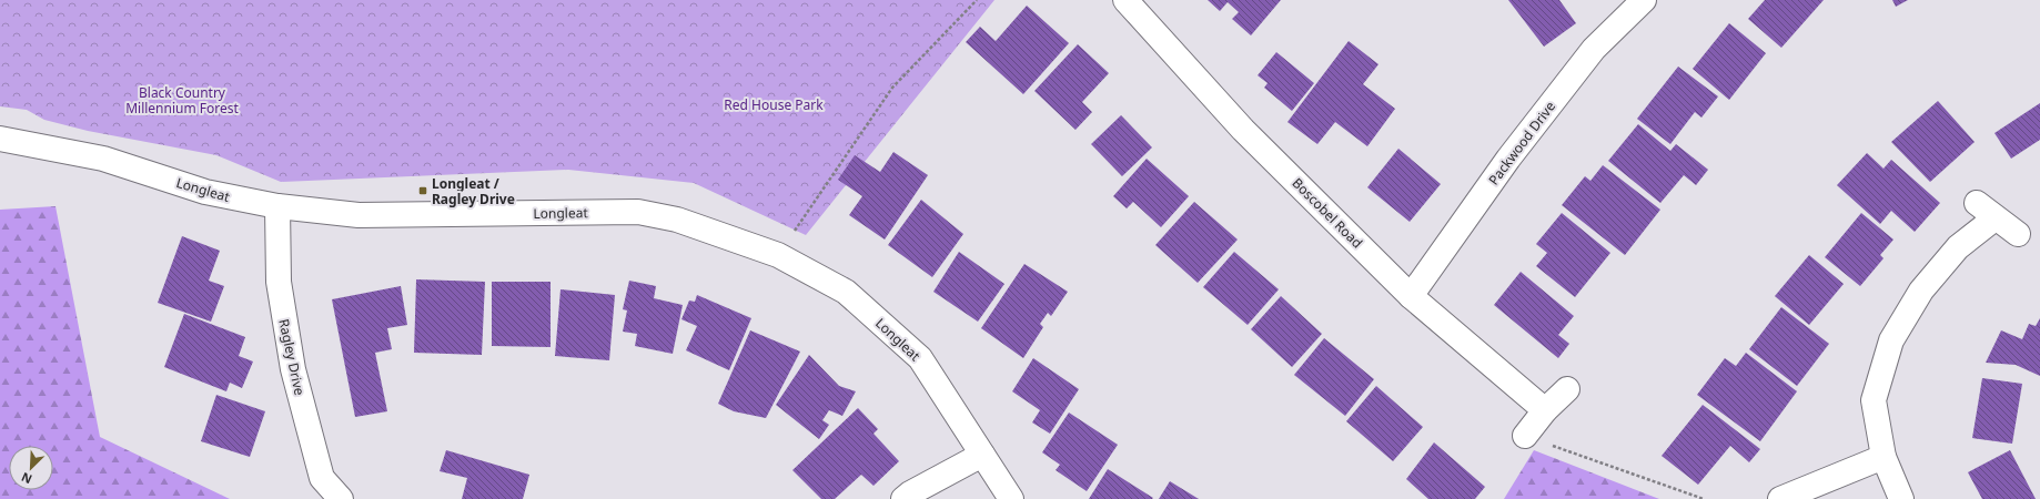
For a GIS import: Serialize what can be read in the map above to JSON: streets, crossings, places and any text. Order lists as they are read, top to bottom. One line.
{"streets":{"street":["Packwood Drive","Longleat","Boscobel Road","Ragley Drive"]},"crossings":[["Packwood Drive","Boscobel Road"],["Longleat","Ragley Drive"]],"parks":["Black Country Millennium Forest","Red House Park"],"places":{"transit":["Longleat / Ragley Drive"]},"north":"bottom left"}
